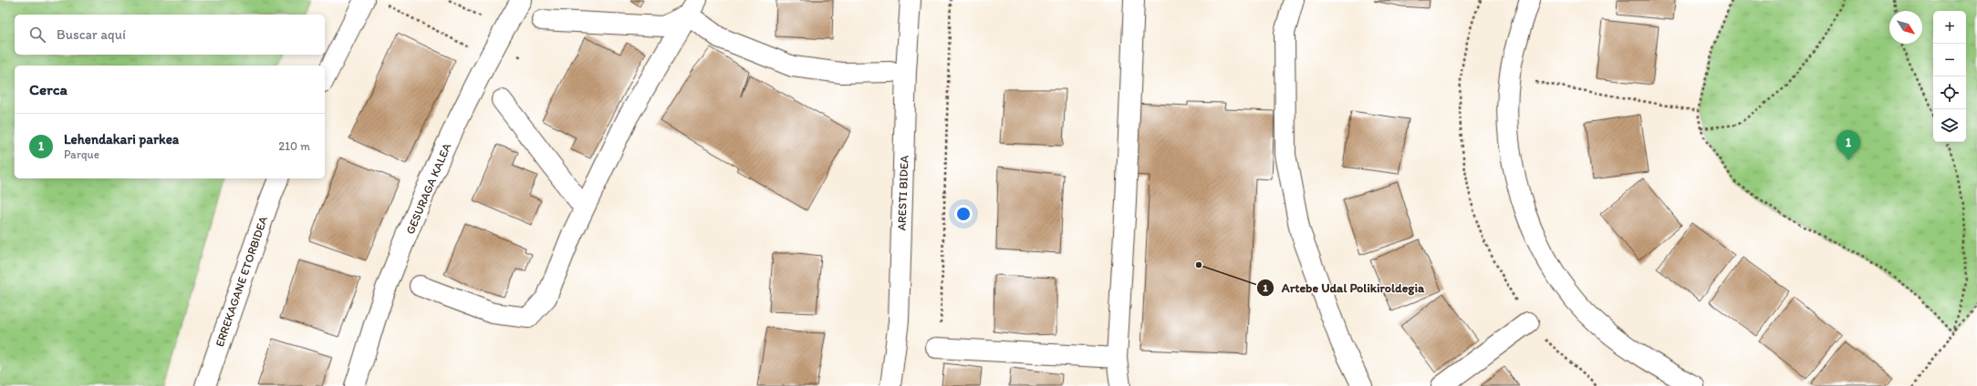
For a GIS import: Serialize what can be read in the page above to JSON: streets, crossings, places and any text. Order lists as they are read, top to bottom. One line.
{"streets":{"street":["GESURAGA KALEA","ARESTI BIDEA","ERREKAGANE ETORBIDEA"]},"places":["Artebe Udal Polikiroldegia"],"north":"bottom right","page":{"map_buttons":["+","−"],"search":"Buscar aquí","heading":"Cerca","list":[{"mark":"1","name":"Lehendakari parkea","note":"Parque","value":"210 m"}],"pins":"1"}}
